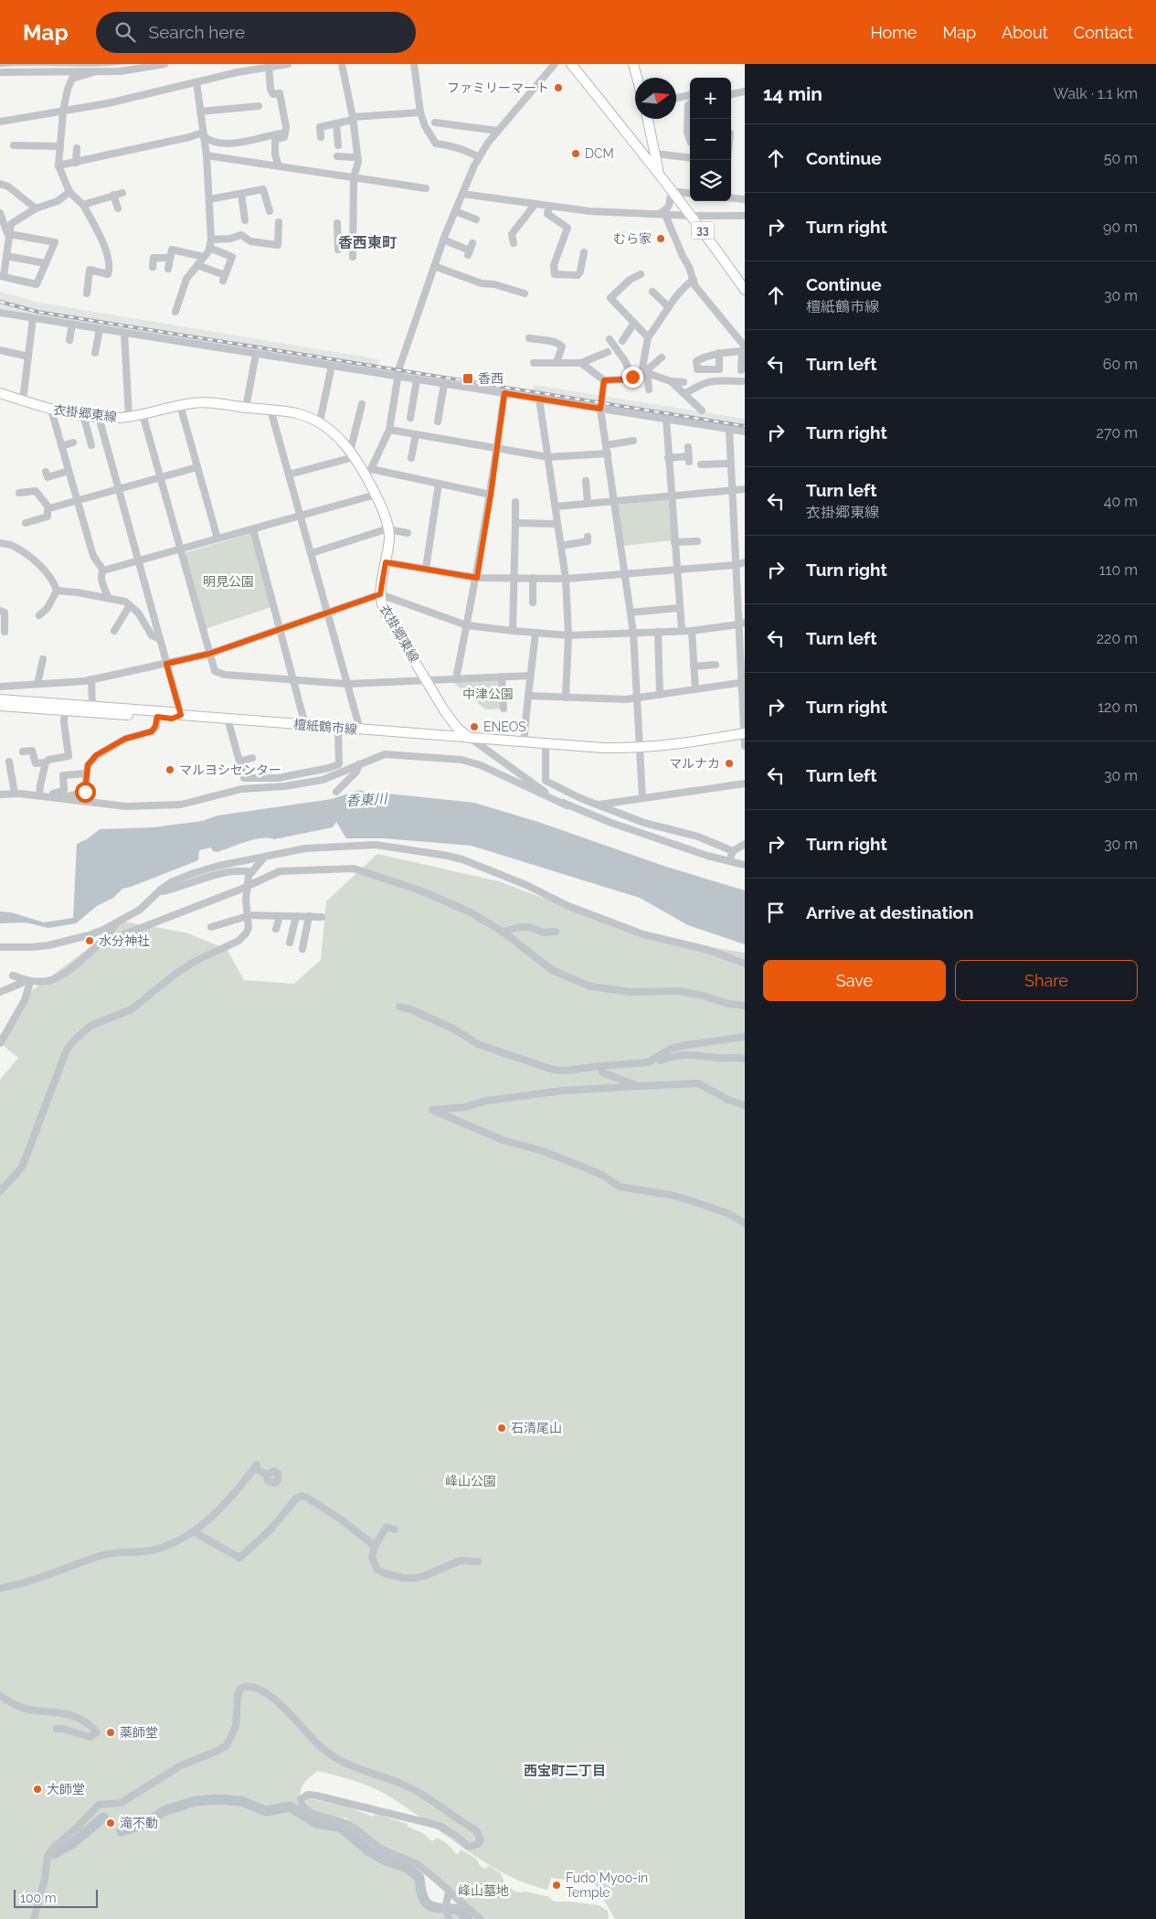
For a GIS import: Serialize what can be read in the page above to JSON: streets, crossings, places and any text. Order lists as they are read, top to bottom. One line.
{"streets":{"main road":["33","衣掛郷東線","檀紙鶴市線"]},"crossings":[["衣掛郷東線","檀紙鶴市線"]],"districts":["香西東町","西宝町二丁目"],"water":["香東川"],"parks":["明見公園","中津公園","峰山公園","峰山墓地"],"places":{"other":["ファミリーマート","DCM","むら家","ENEOS","マルナカ","マルヨシセンター","水分神社","石清尾山","薬師堂","大師堂","滝不動","Fudo Myoo-in Temple"],"transit":["香西"]},"scale_bar":"100 m","north":"right","page":{"header":"Map","search":"Search here","nav":["Home","Map","About","Contact"],"heading":["14 min","Walk · 1.1 km"],"map_buttons":["+","−"],"list":[["Continue","50 m"],["Turn right","90 m"],["Continue","檀紙鶴市線","30 m"],["Turn left","60 m"],["Turn right","270 m"],["Turn left","衣掛郷東線","40 m"],["Turn right","110 m"],["Turn left","220 m"],["Turn right","120 m"],["Turn left","30 m"],["Turn right","30 m"],"Arrive at destination"],"buttons":["Save","Share"],"scale":"100 m"}}
